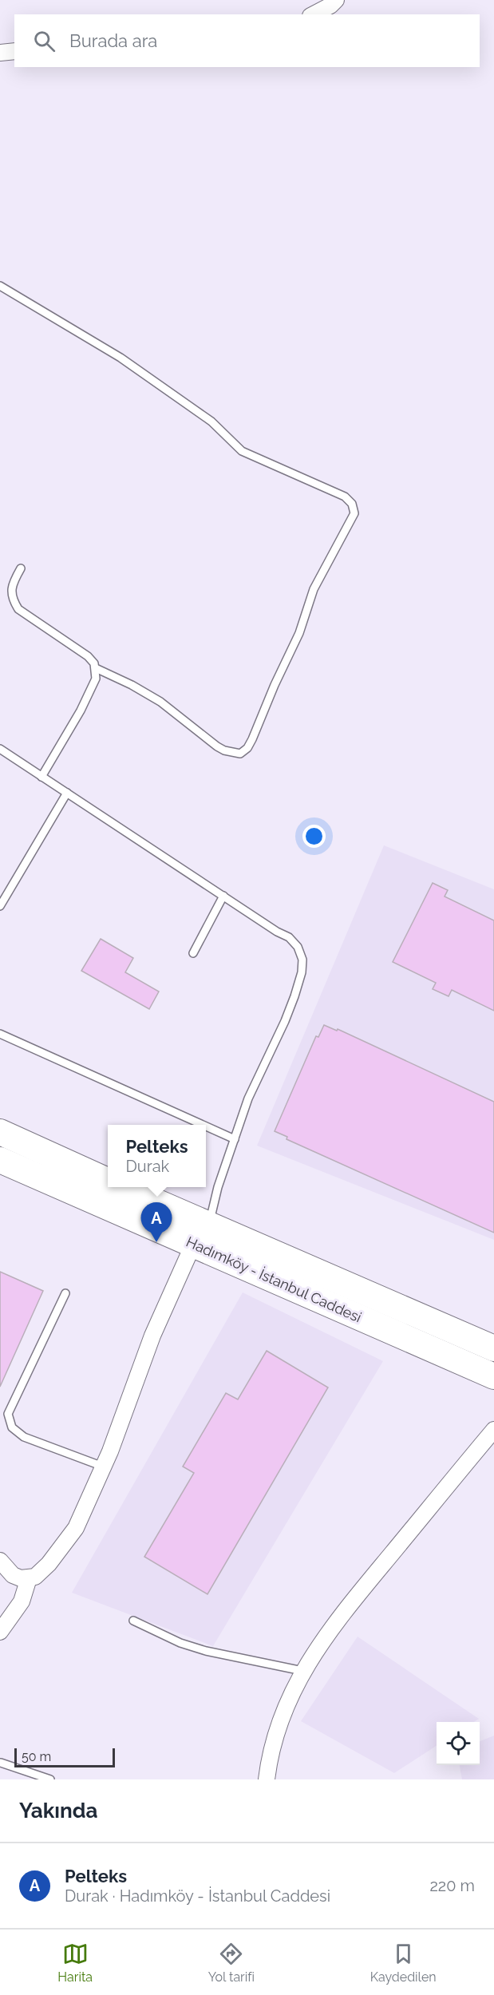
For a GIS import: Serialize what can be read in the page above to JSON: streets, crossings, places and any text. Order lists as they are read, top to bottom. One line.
{"streets":{"main road":["Hadımköy - İstanbul Caddesi"]},"scale_bar":"50 m","page":{"search":"Burada ara","popup":["Pelteks","Durak"],"pins":"A","scale":"50 m","heading":"Yakında","list":[{"mark":"A","name":"Pelteks","note":"Durak · Hadımköy - İstanbul Caddesi","value":"220 m"}],"nav":["Harita","Yol tarifi","Kaydedilen"]}}
